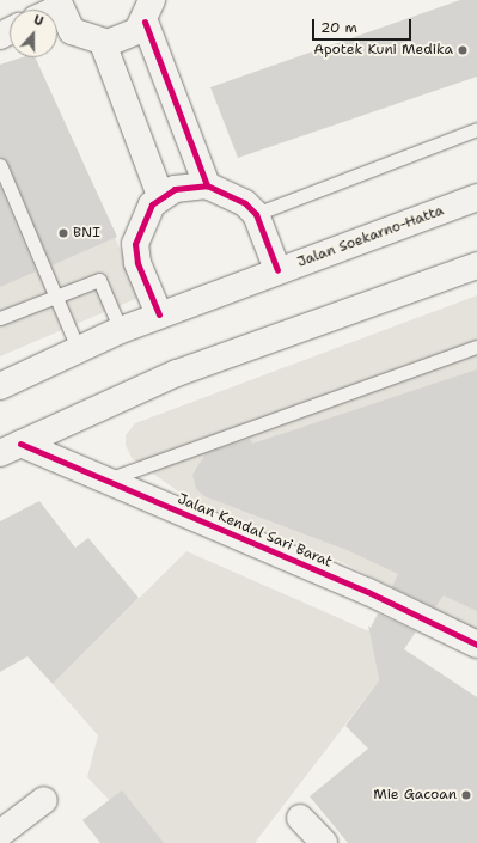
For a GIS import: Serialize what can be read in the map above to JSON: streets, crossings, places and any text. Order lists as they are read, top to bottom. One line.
{"streets":{"street":["Jalan Soekarno-Hatta","Jalan Kendal Sari Barat"]},"places":["Apotek Kuni Medika","BNI","Mie Gacoan"],"scale_bar":"20 m","north":"top"}
